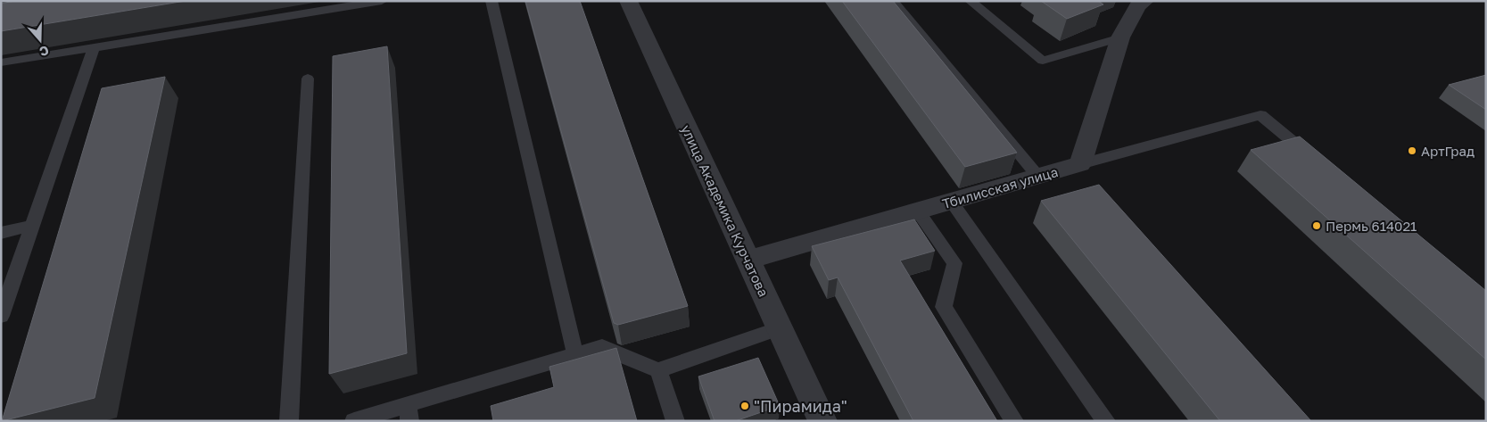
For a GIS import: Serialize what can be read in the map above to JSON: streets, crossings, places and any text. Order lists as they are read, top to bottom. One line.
{"streets":{"street":["Тбилисская улица","улица Академика Курчатова"]},"crossings":[["Тбилисская улица","улица Академика Курчатова"]],"places":["АртГрад","Пермь 614021","\"Пирамида\""],"north":"bottom"}
